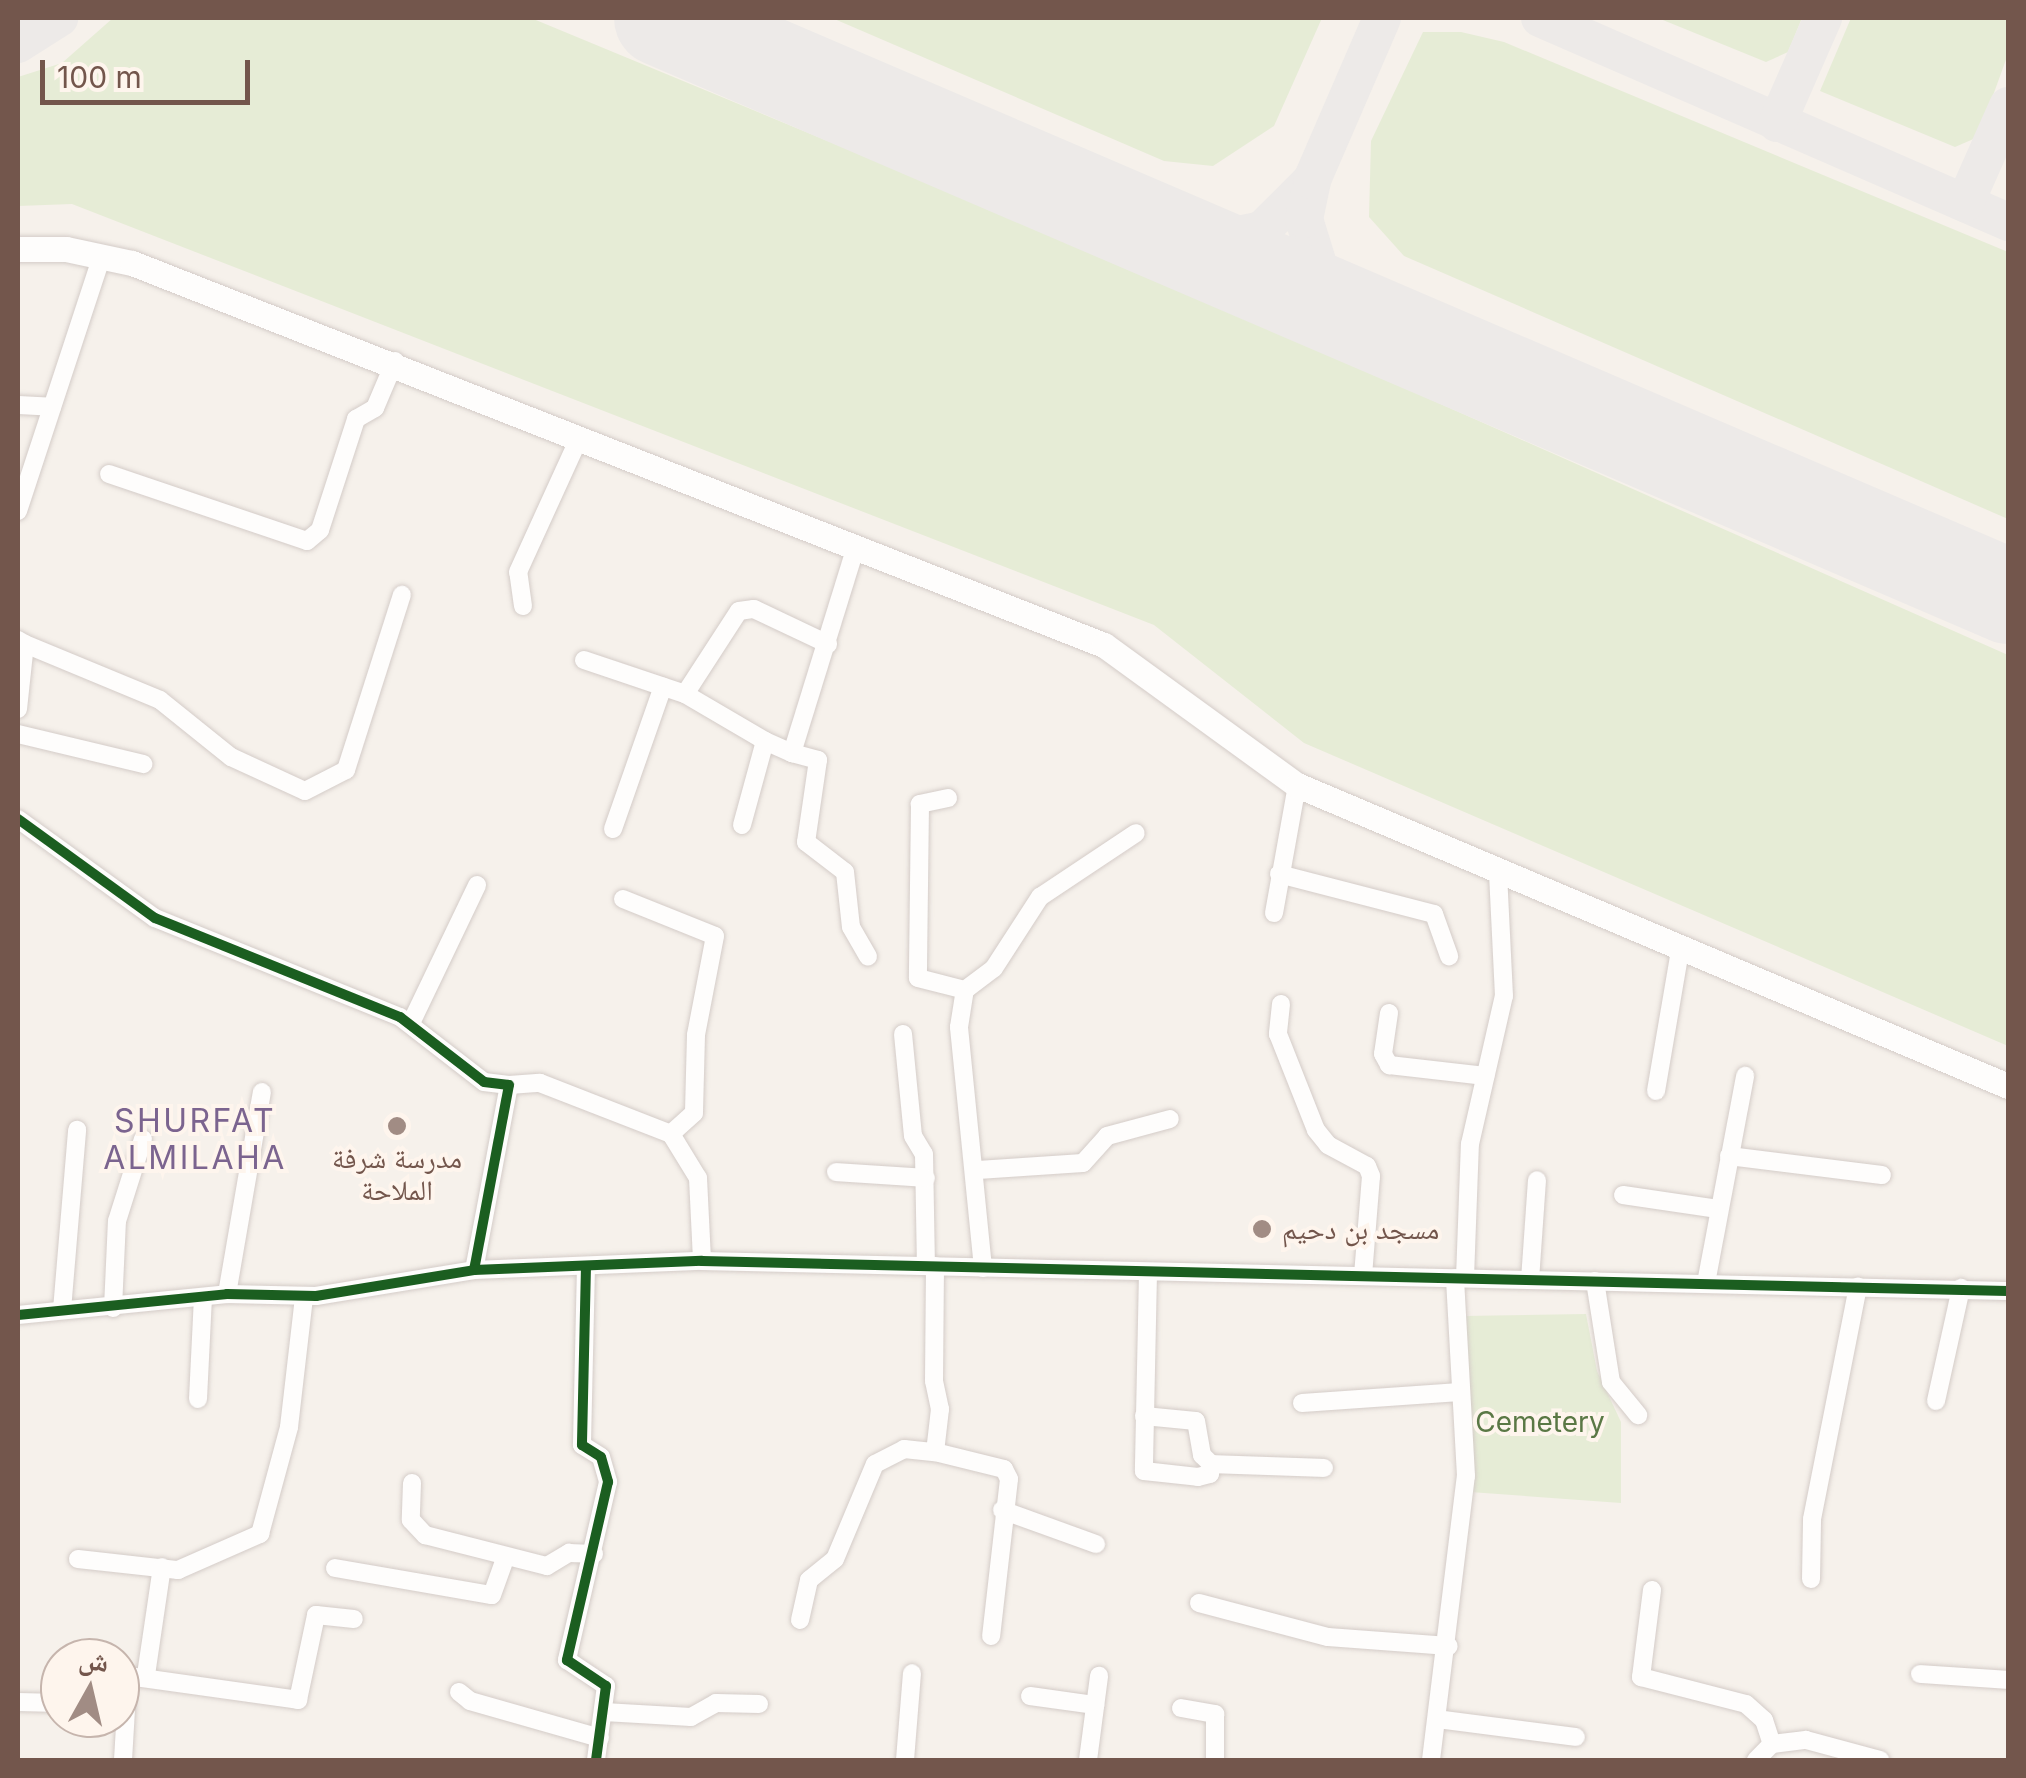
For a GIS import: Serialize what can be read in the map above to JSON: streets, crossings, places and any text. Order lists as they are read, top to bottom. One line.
{"districts":["SHURFAT ALMILAHA"],"parks":["Cemetery"],"places":["مدرسة شرفة الملاحة","مسجد بن دحيم"],"scale_bar":"100 m","north":"top"}
